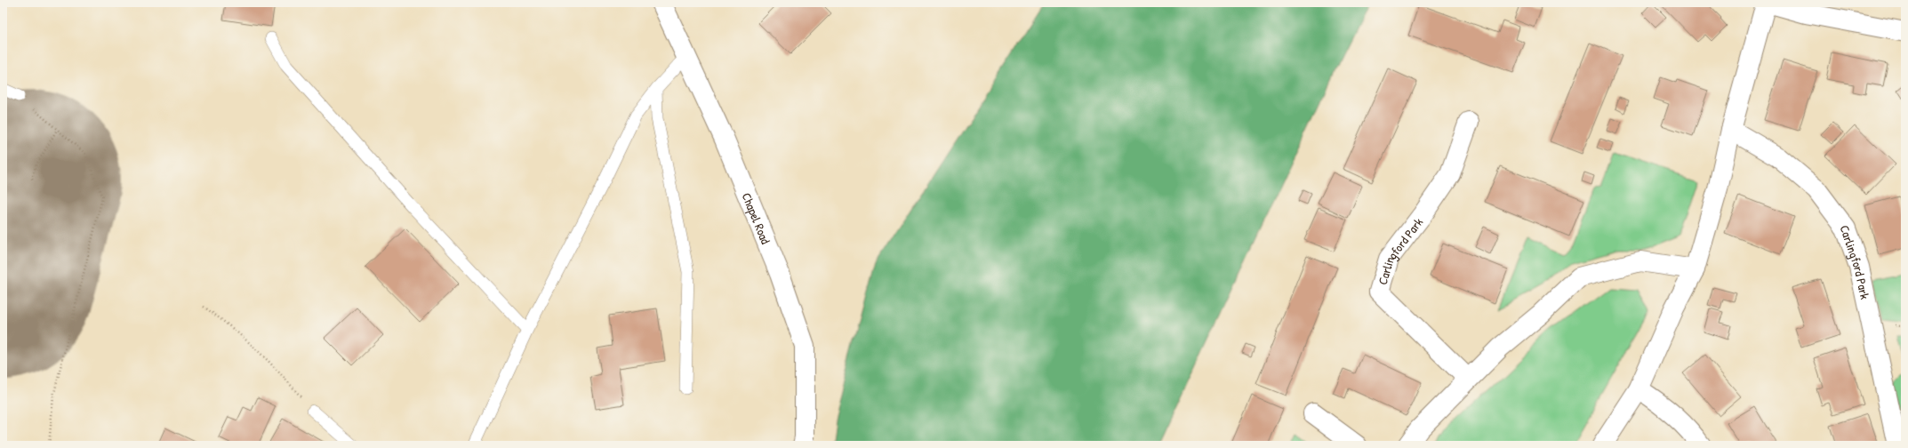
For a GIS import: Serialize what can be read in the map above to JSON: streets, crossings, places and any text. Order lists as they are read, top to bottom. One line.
{"streets":{"street":["Chapel Road","Carlingford Park"]}}
